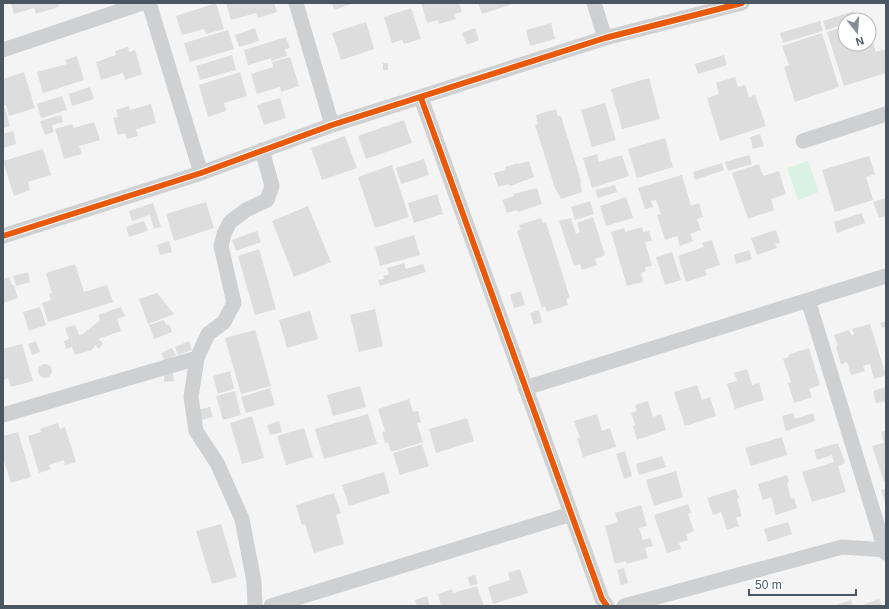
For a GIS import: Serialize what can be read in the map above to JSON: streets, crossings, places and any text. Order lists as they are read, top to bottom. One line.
{"scale_bar":"50 m","north":"bottom"}
